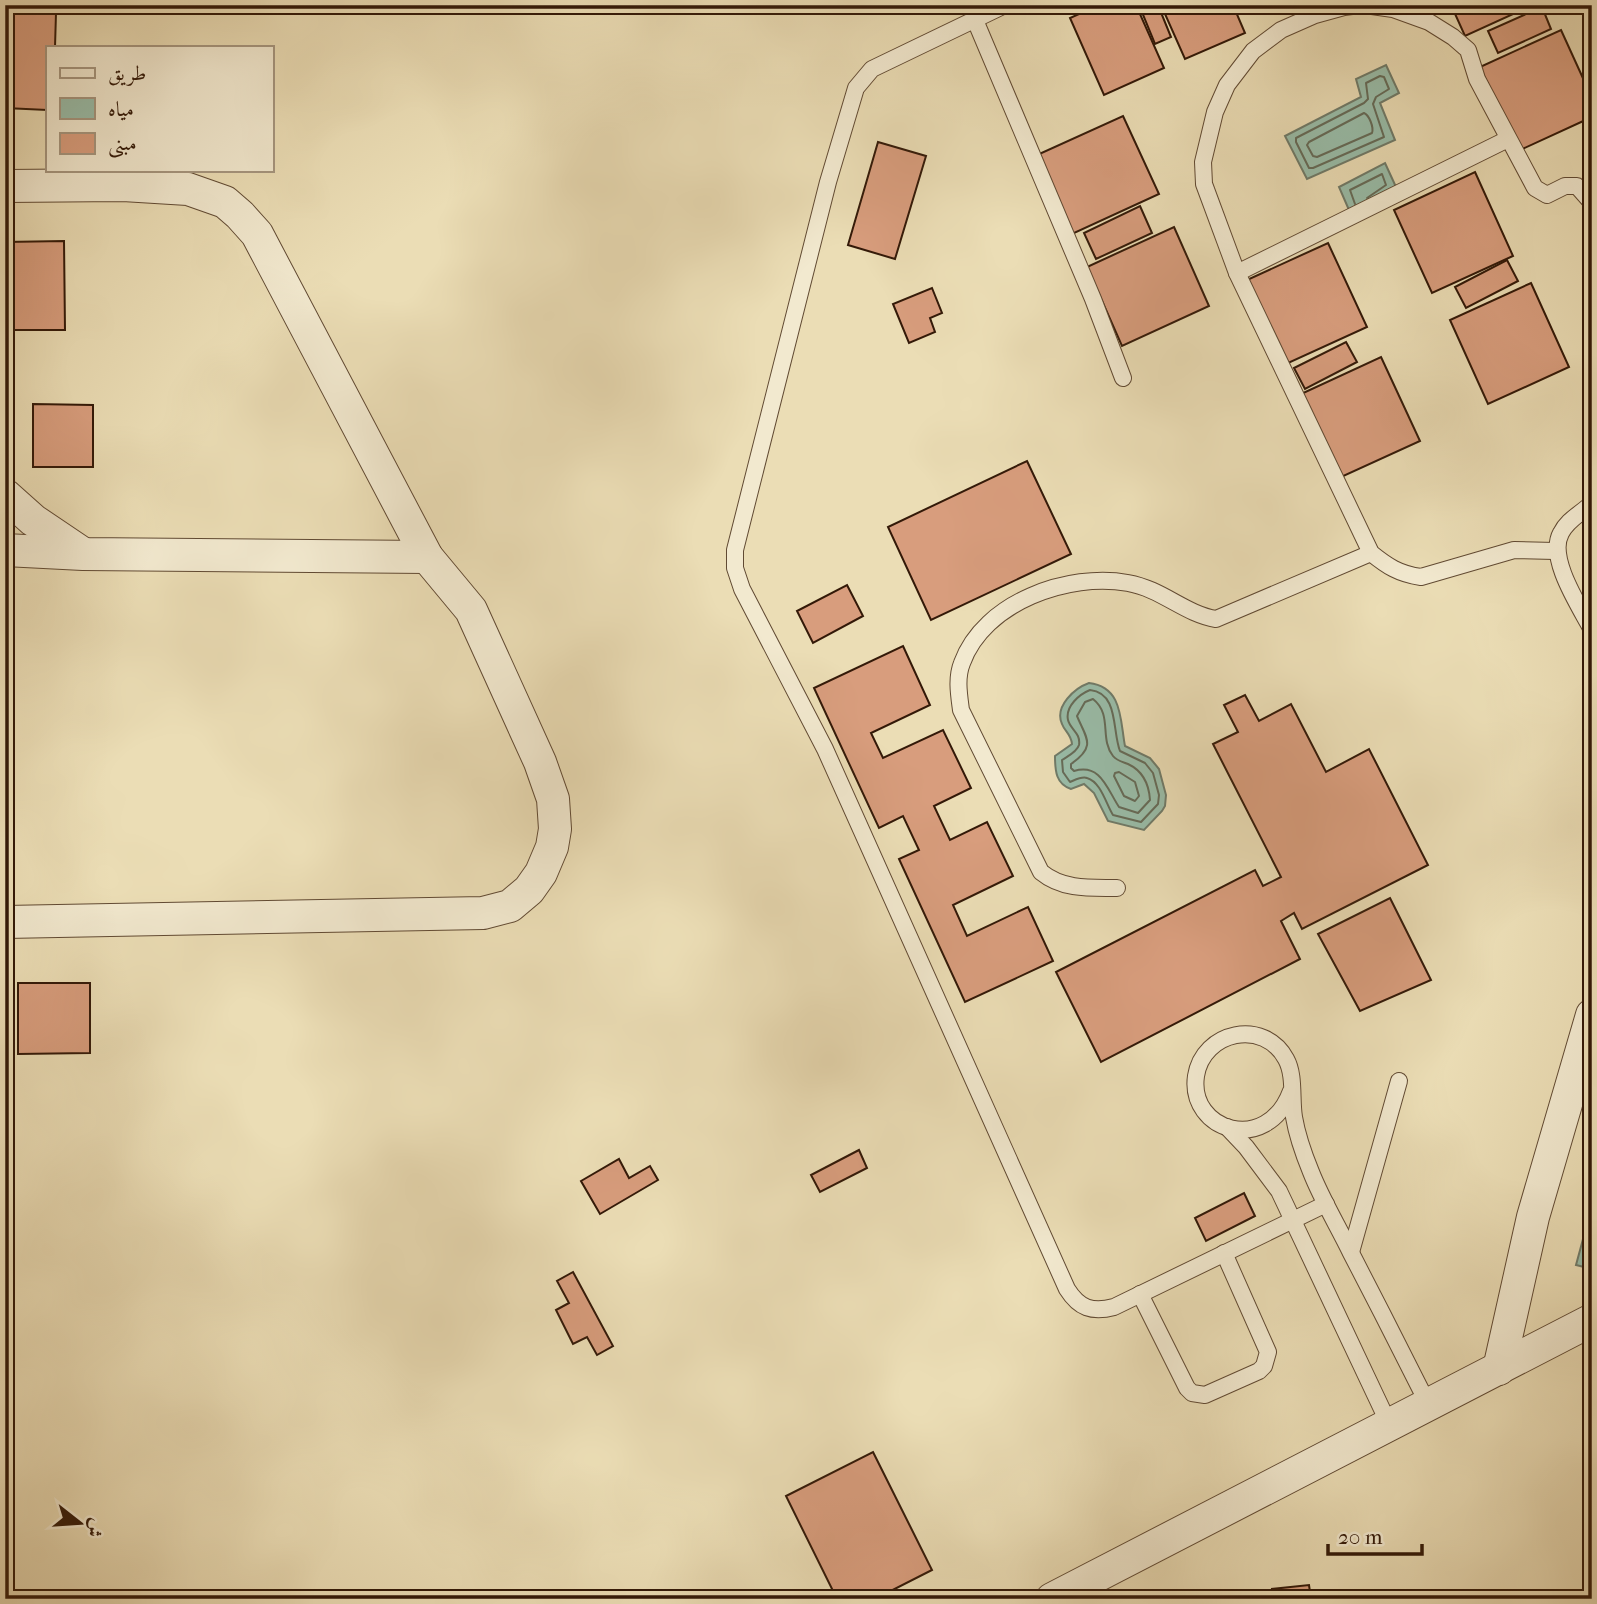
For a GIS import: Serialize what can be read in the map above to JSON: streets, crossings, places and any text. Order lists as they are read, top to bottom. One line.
{"legend":["طريق","مياه","مبنى"],"scale_bar":"20 m","north":"right"}
